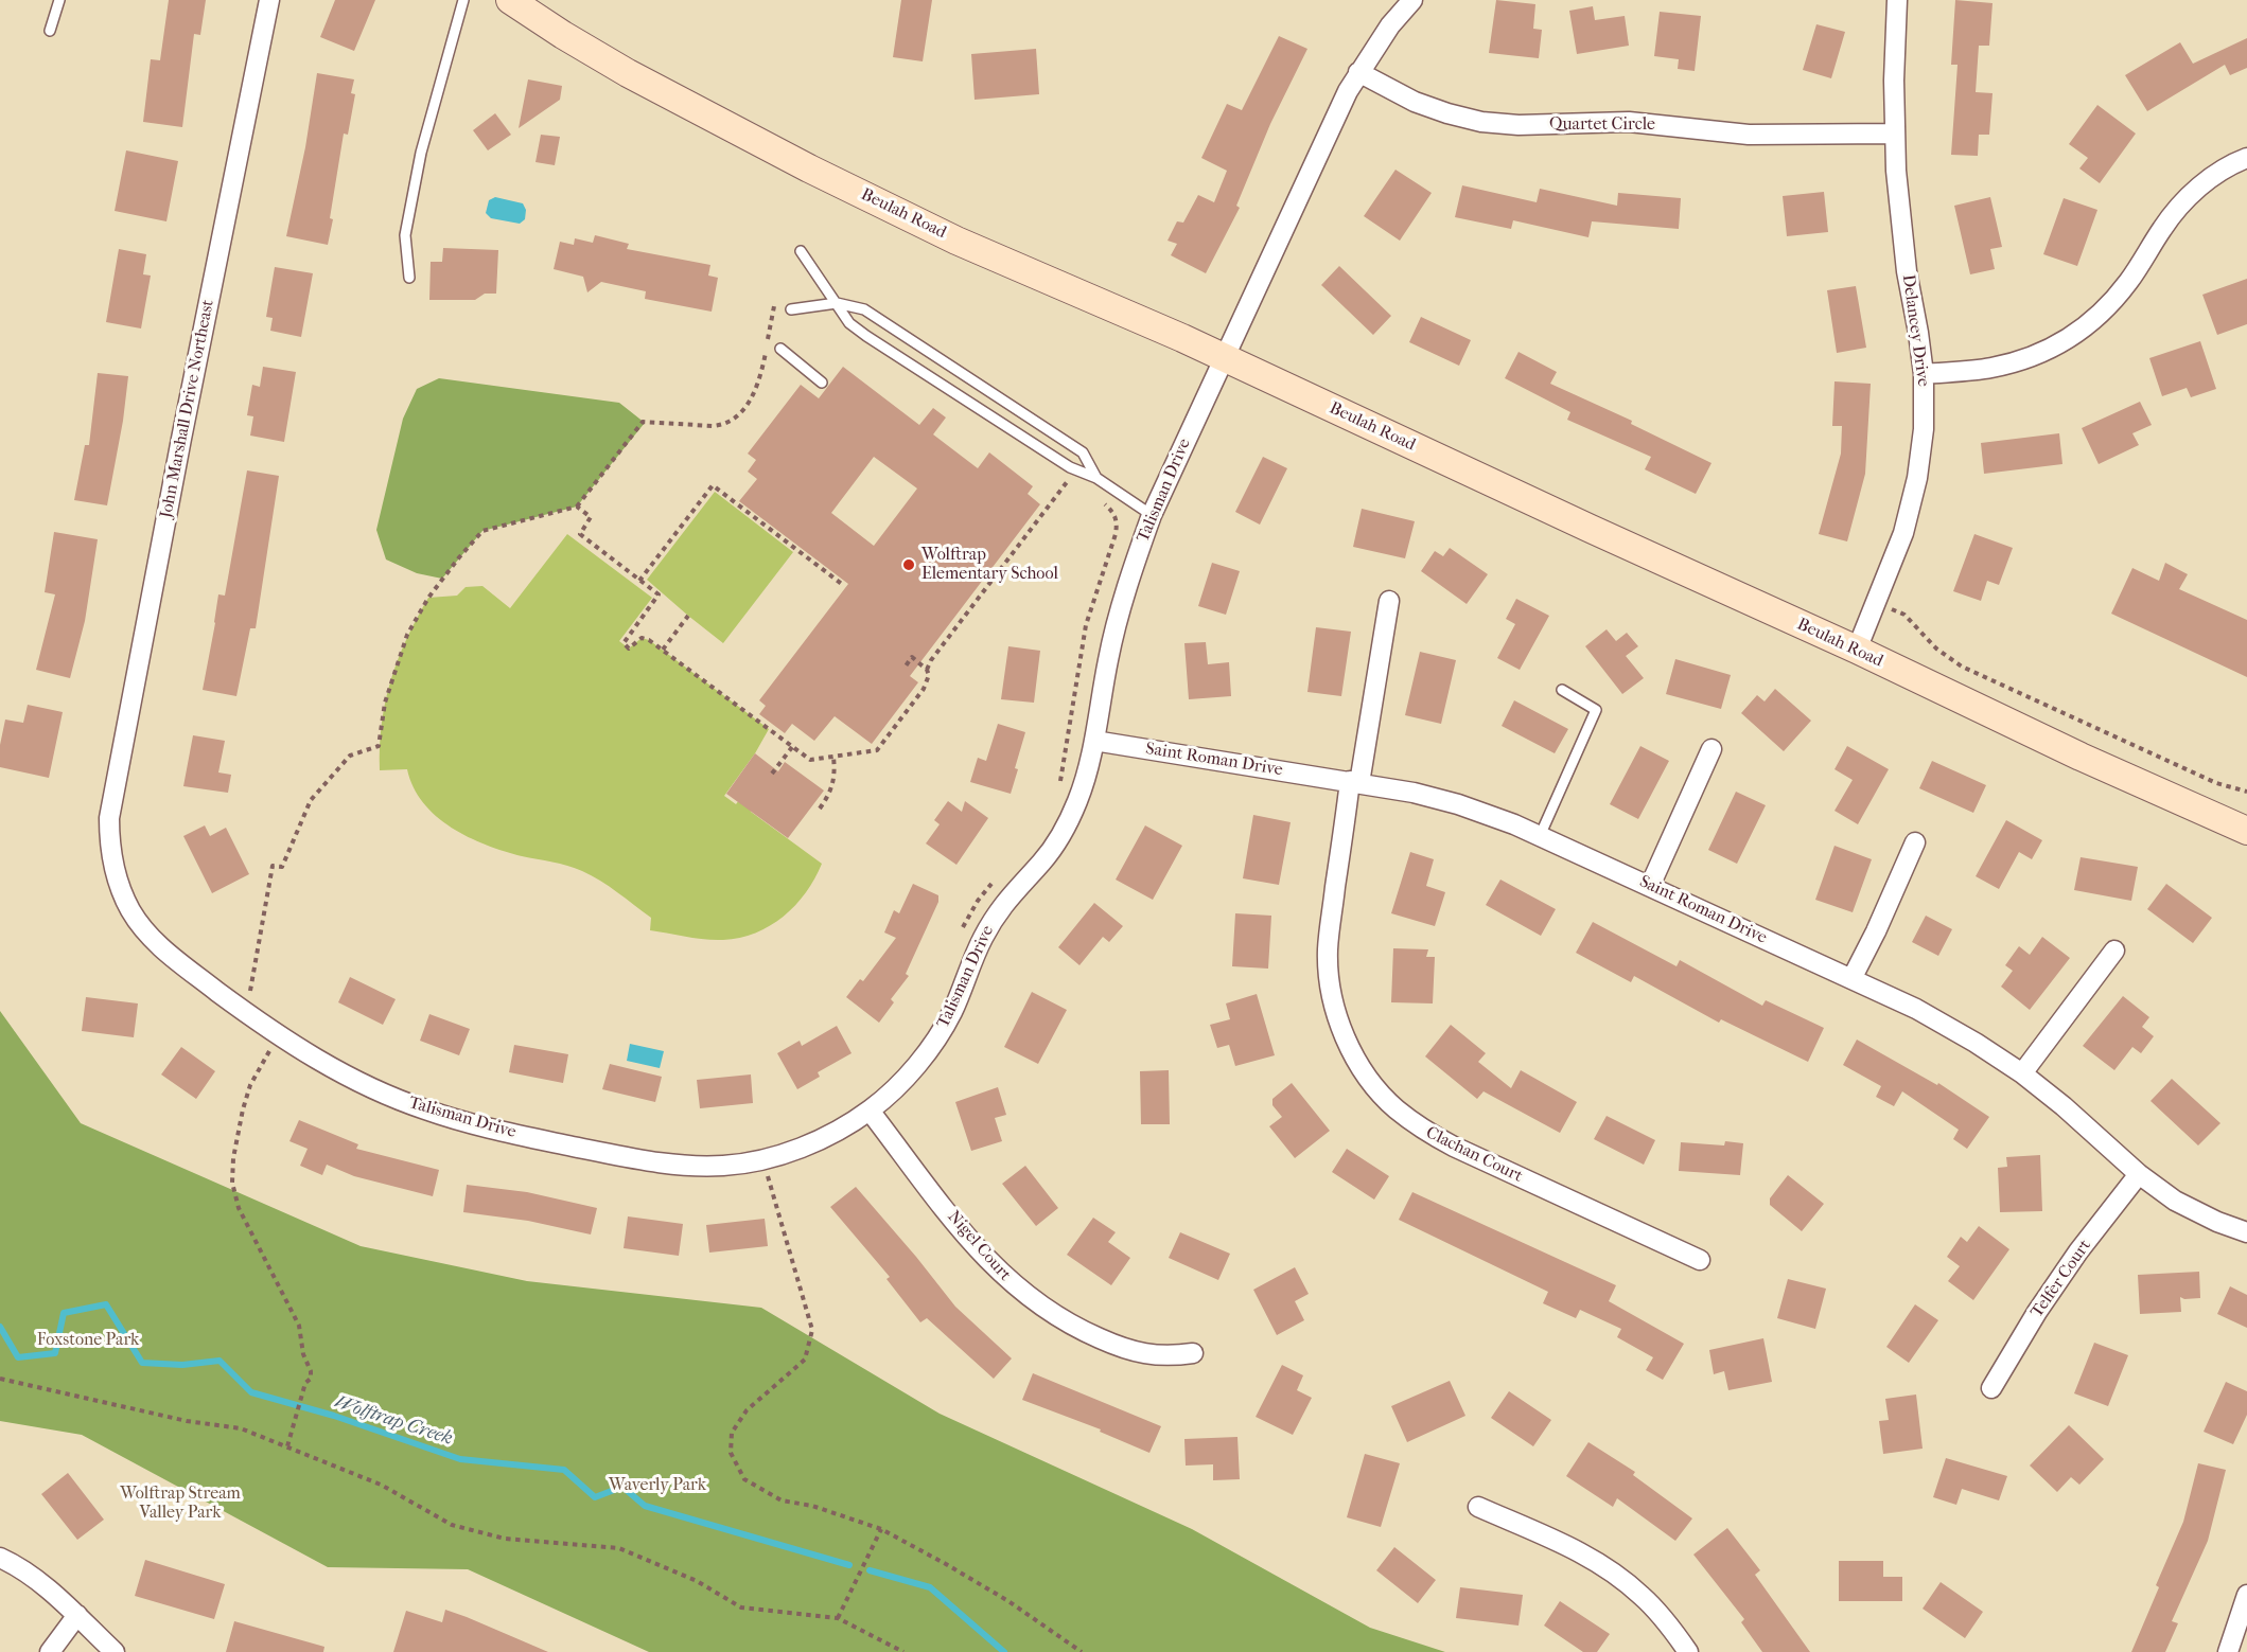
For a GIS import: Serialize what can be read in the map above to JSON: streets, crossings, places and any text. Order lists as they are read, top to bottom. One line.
{"streets":{"main road":["Beulah Road"],"street":["Quartet Circle","Delancey Drive","John Marshall Drive Northeast","Talisman Drive","Saint Roman Drive","Clachan Court","Nigel Court","Telfer Court"]},"crossings":[["Quartet Circle","Delancey Drive"],["Quartet Circle","Talisman Drive"],["Beulah Road","Delancey Drive"],["Beulah Road","Talisman Drive"],["John Marshall Drive Northeast","Talisman Drive"],["Talisman Drive","Saint Roman Drive"],["Talisman Drive","Nigel Court"],["Saint Roman Drive","Clachan Court"],["Saint Roman Drive","Telfer Court"]],"water":["Wolftrap Creek"],"parks":["Foxstone Park","Waverly Park","Wolftrap Stream Valley Park"],"places":["Wolftrap Elementary School"]}
